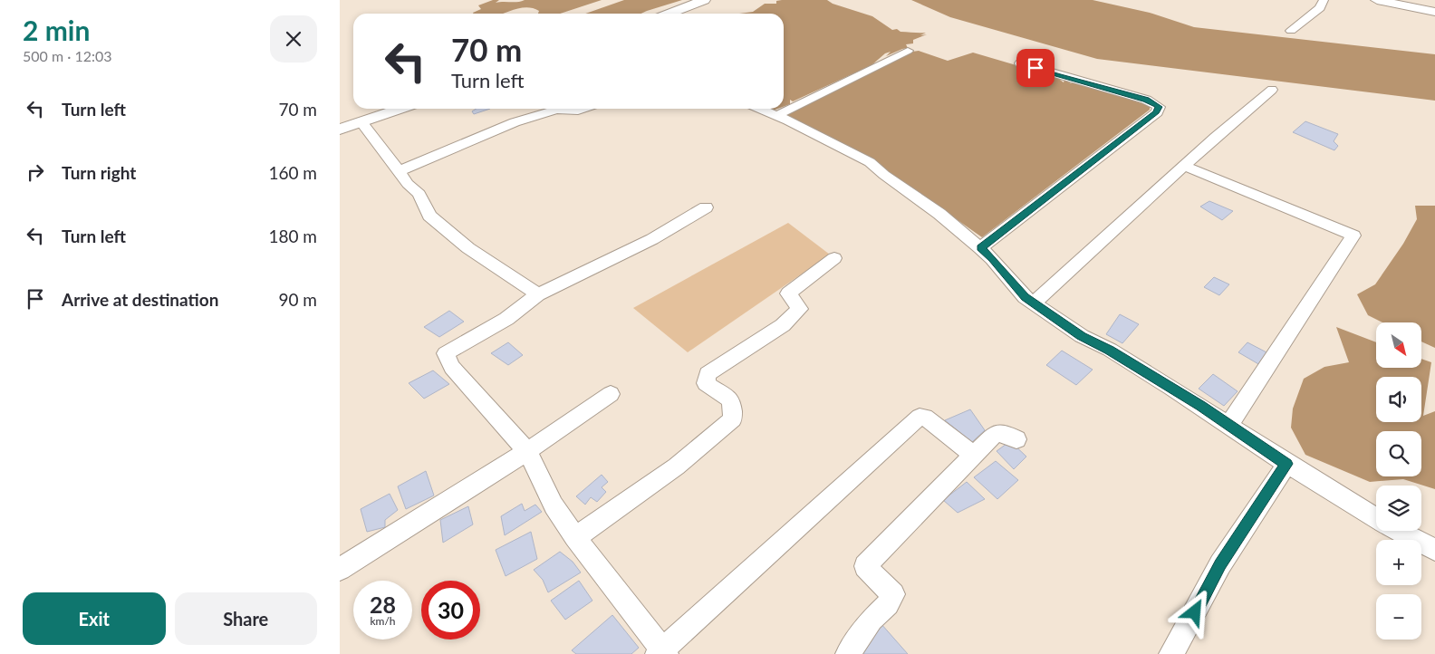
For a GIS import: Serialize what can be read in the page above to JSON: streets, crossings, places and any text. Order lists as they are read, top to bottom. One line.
{"north":"bottom right","page":{"heading":["2 min","500 m · 12:03"],"turn":["70 m","Turn left"],"list":[{"name":"Turn left","value":"70 m"},{"name":"Turn right","value":"160 m"},{"name":"Turn left","value":"180 m"},{"name":"Arrive at destination","value":"90 m"}],"map_buttons":["+","−"],"speed":"28 km/h","limit":"30","buttons":["Exit","Share"]}}
